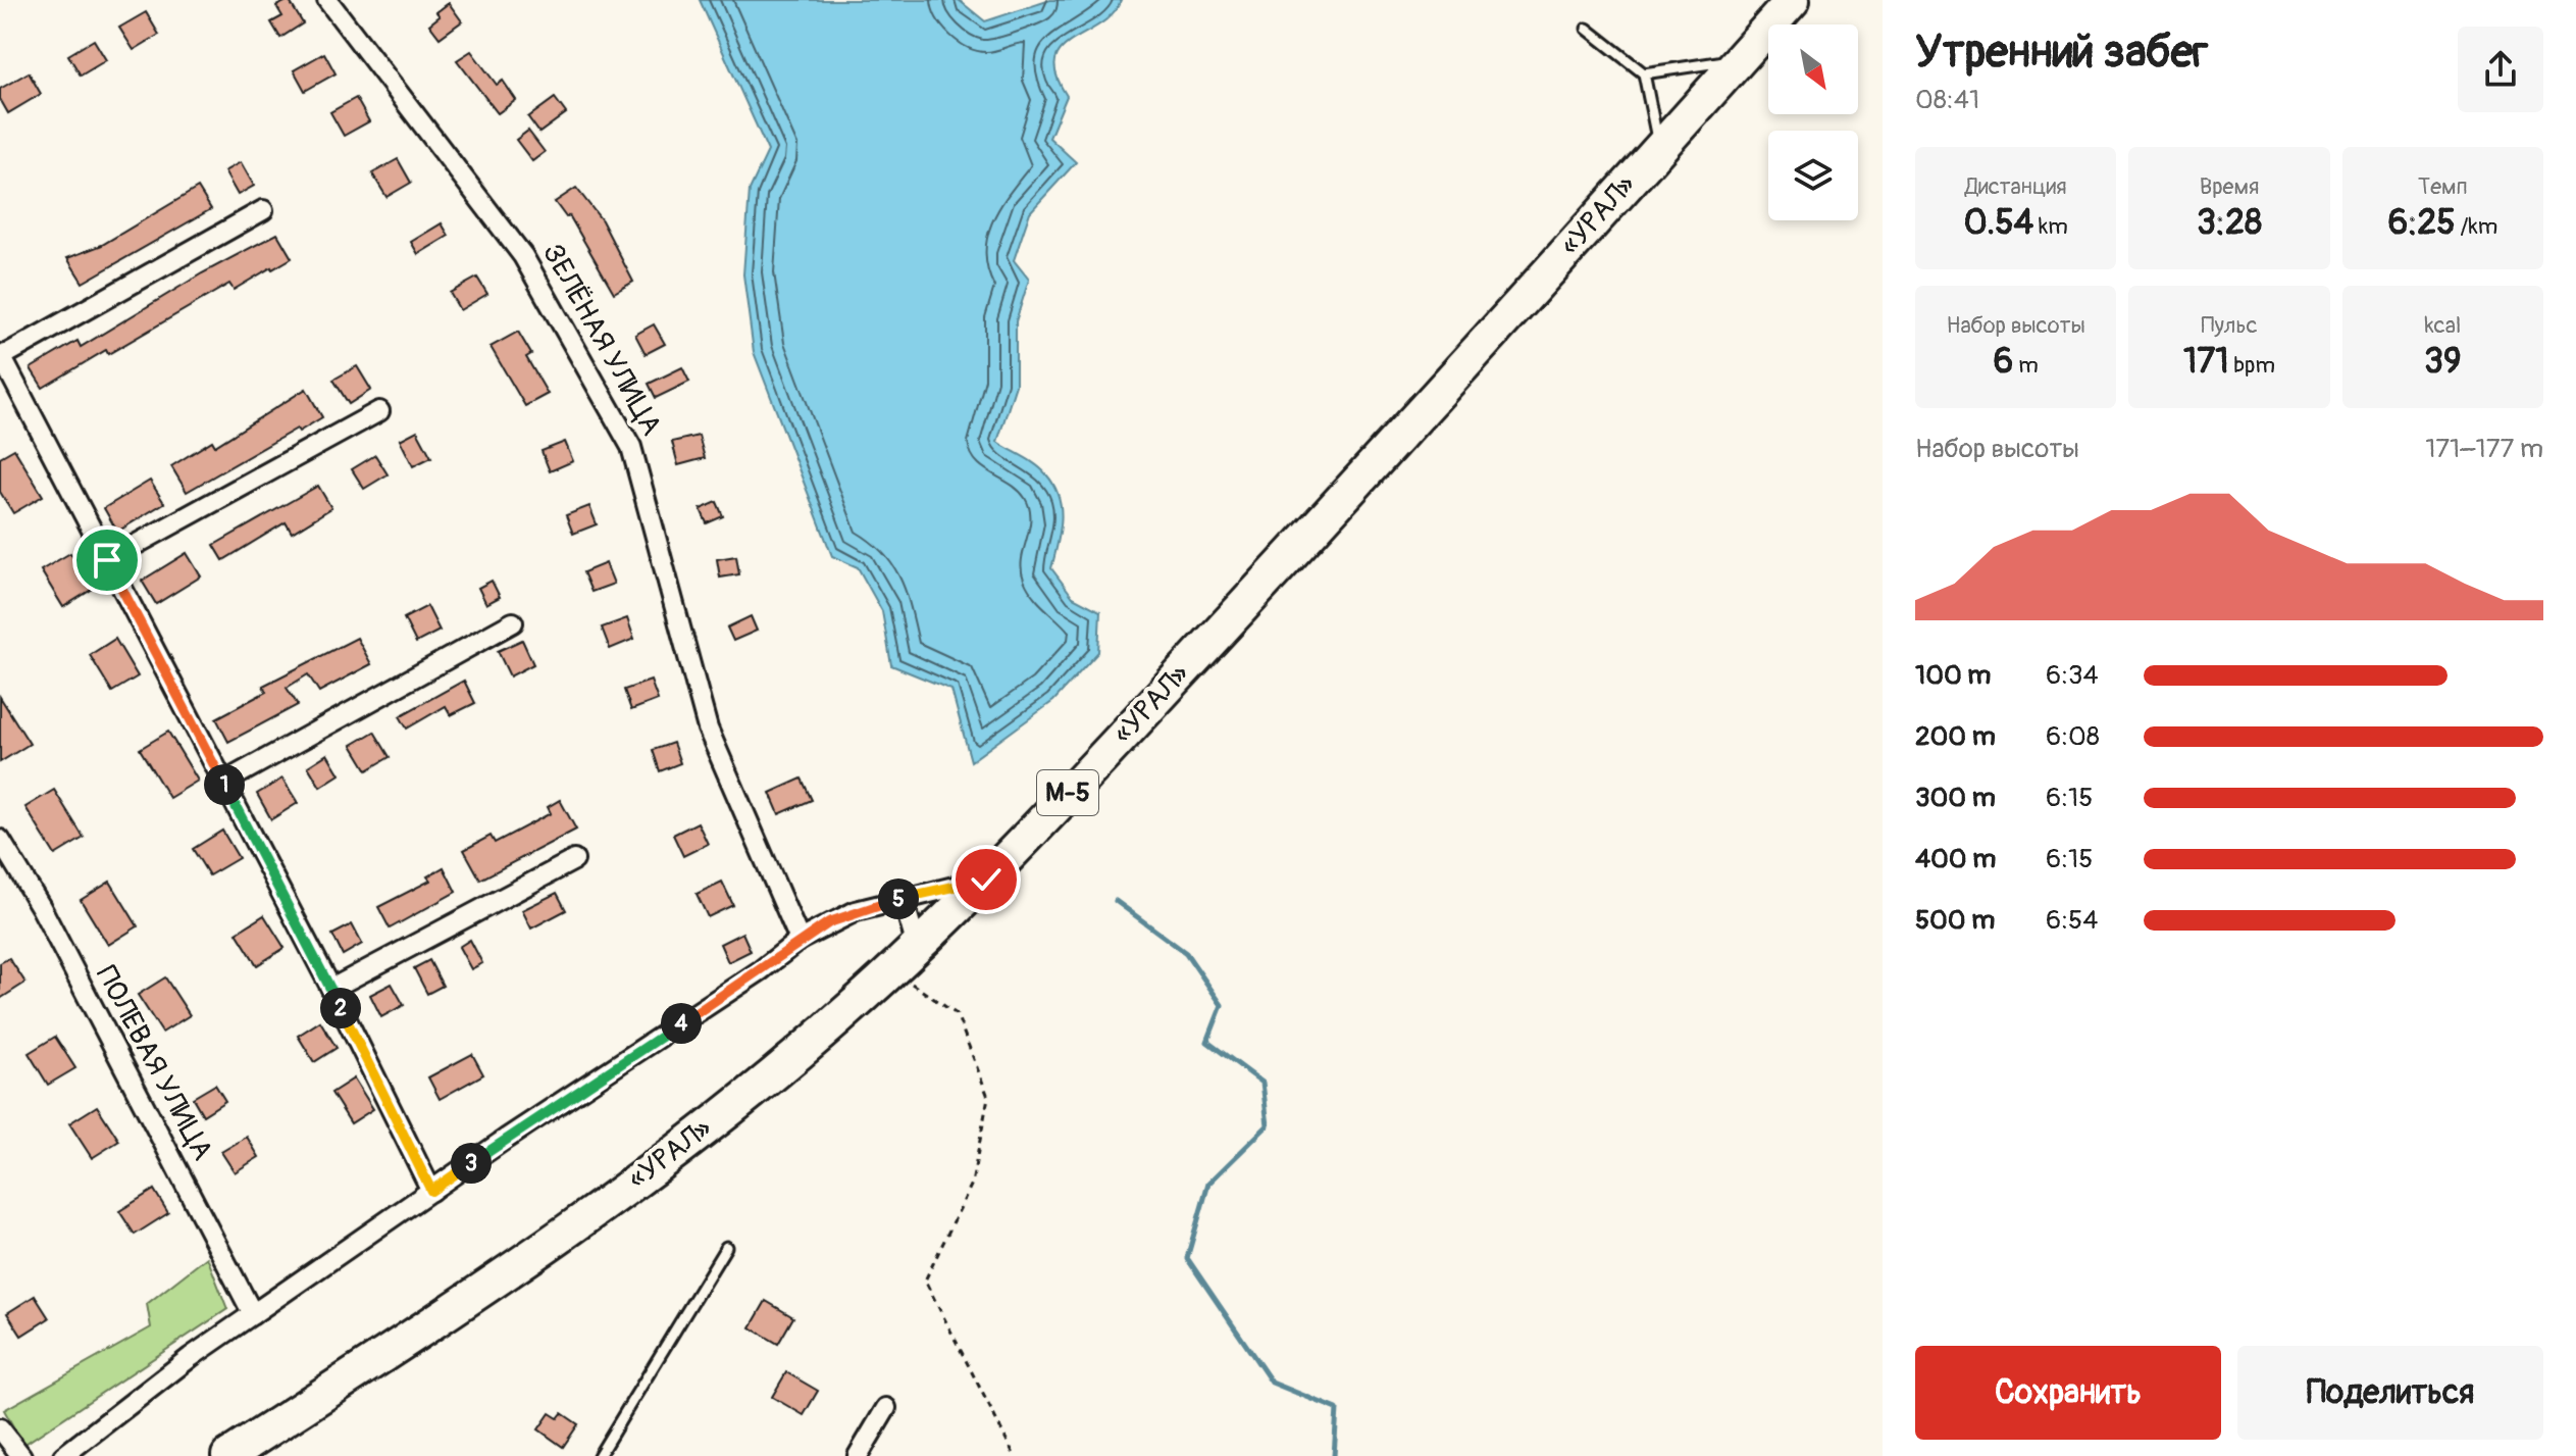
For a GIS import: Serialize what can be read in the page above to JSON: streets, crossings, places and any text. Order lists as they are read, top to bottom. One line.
{"streets":{"highway":["«УРАЛ»","М-5"],"street":["ЗЕЛЁНАЯ УЛИЦА","ПОЛЕВАЯ УЛИЦА"]},"north":"bottom right","page":{"heading":["Утренний забег","08:41"],"stats":[["Дистанция","0.54 km"],["Время","3:28"],["Темп","6:25 /km"],["Набор высоты","6 m"],["Пульс","171 bpm"],["kcal","39"]],"chart":["Набор высоты","171–177 m"],"list":[{"name":"100 m","note":"6:34"},{"name":"200 m","note":"6:08"},{"name":"300 m","note":"6:15"},{"name":"400 m","note":"6:15"},{"name":"500 m","note":"6:54"}],"pins":["1","5","2","4","3"],"buttons":["Сохранить","Поделиться"]}}
